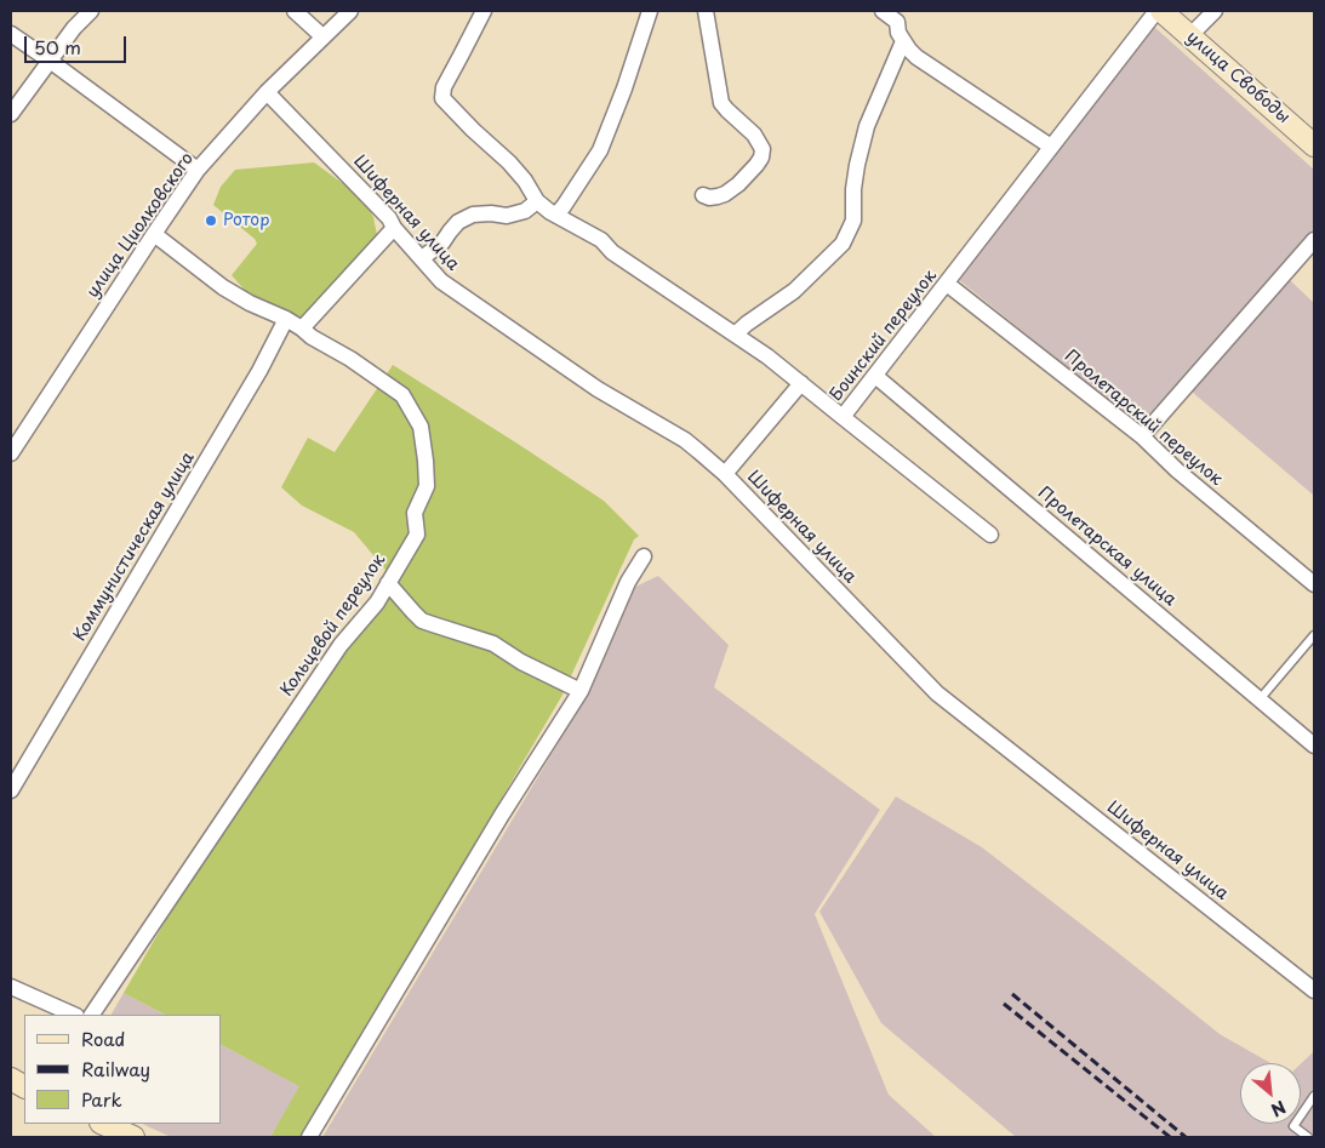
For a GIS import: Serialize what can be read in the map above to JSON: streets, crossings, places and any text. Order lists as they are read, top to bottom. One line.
{"streets":{"street":["улица Свободы","Шиферная улица","улица Циолковского","Боинский переулок","Пролетарский переулок","Коммунистическая улица","Пролетарская улица","Кольцевой переулок"]},"crossings":[["Шиферная улица","улица Циолковского"],["улица Циолковского","Кольцевой переулок"],["Боинский переулок","Пролетарский переулок"],["Боинский переулок","Пролетарская улица"],["Коммунистическая улица","Кольцевой переулок"]],"places":["Poтор"],"legend":["Road","Railway","Park"],"scale_bar":"50 m","north":"bottom right"}
